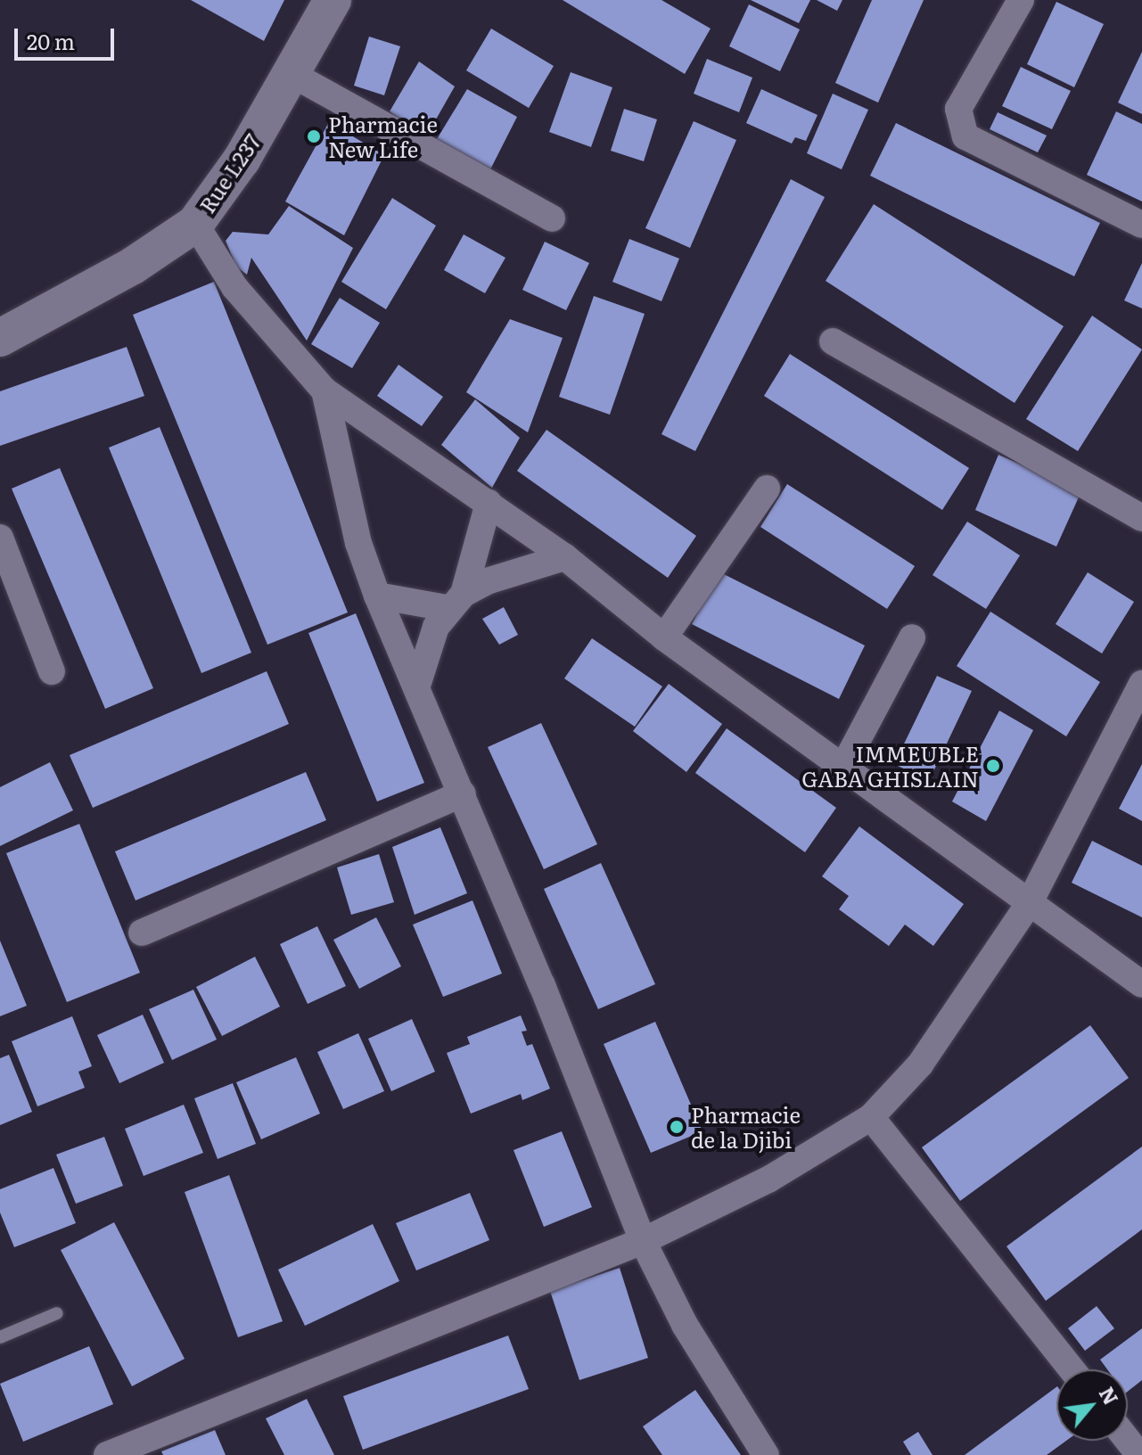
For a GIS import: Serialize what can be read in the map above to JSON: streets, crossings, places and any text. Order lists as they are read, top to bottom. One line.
{"streets":{"street":["Rue L237"]},"places":["Pharmacie New Life","IMMEUBLE GABA GHISLAIN","Pharmacie de la Djibi"],"scale_bar":"20 m","north":"top right"}
